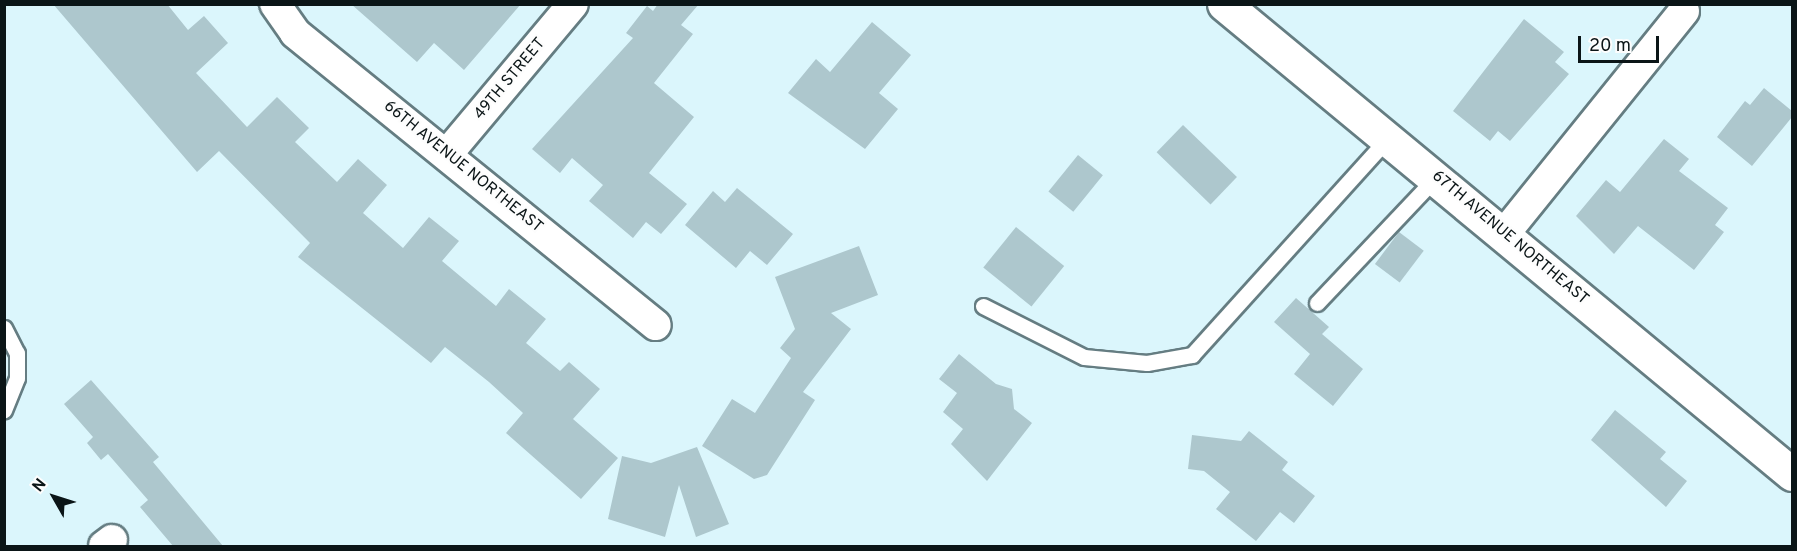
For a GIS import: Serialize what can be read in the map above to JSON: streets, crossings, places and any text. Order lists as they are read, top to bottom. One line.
{"streets":{"street":["49TH STREET","66TH AVENUE NORTHEAST","67TH AVENUE NORTHEAST"]},"crossings":[["49TH STREET","66TH AVENUE NORTHEAST"]],"scale_bar":"20 m","north":"top left"}
